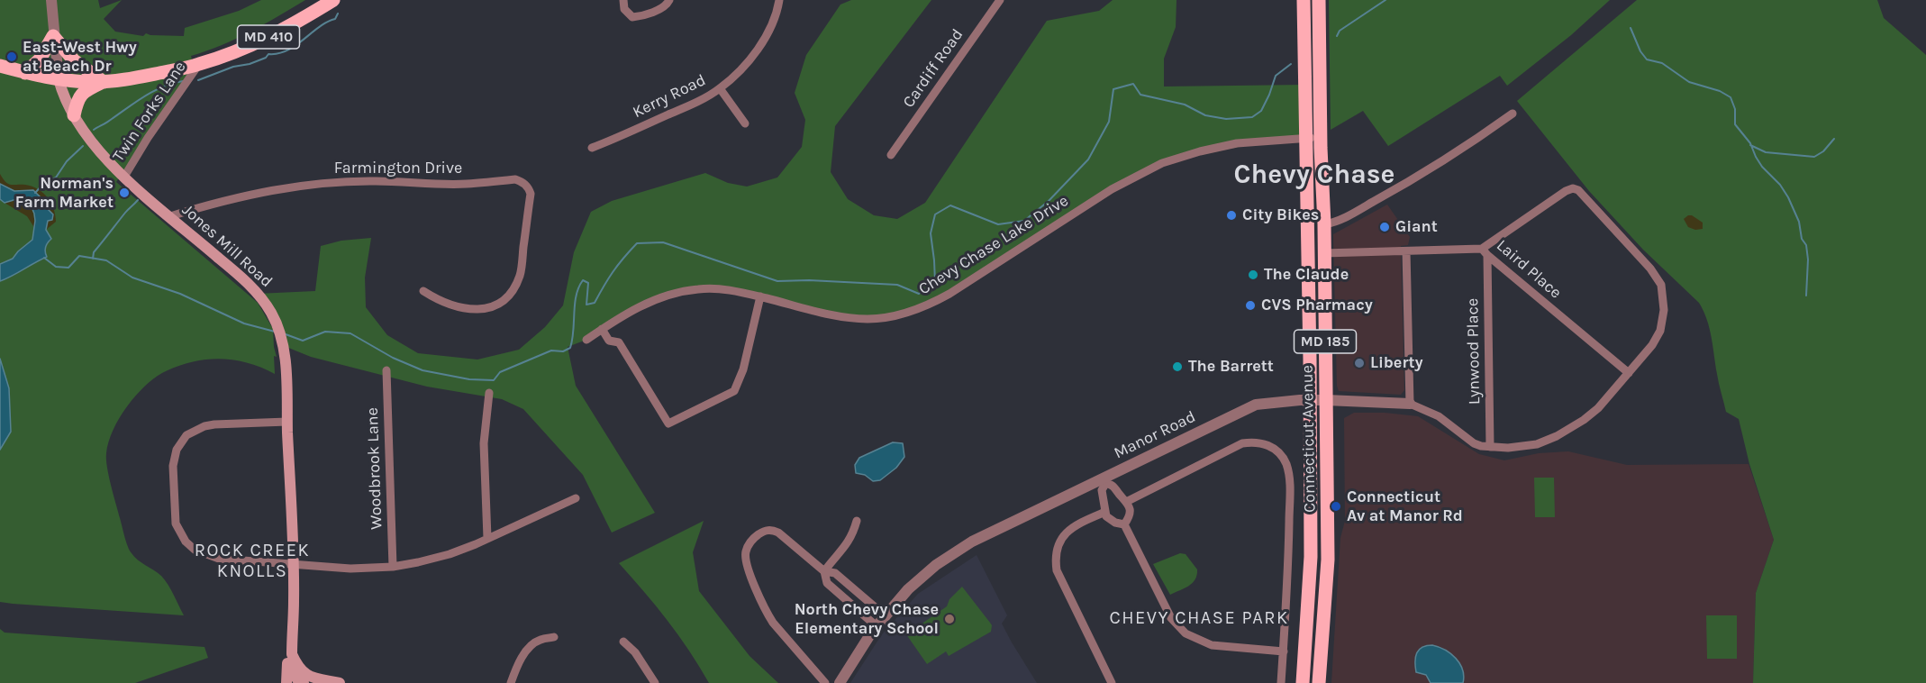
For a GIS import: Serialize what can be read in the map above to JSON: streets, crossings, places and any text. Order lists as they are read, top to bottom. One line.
{"streets":{"main road":["MD 410","Jones Mill Road","MD 185","Connecticut Avenue"],"street":["Cardiff Road","Kerry Road","Twin Forks Lane","Farmington Drive","Chevy Chase Lake Drive","Laird Place","Lynwood Place","Manor Road","Woodbrook Lane"]},"crossings":[["MD 410","Twin Forks Lane"],["MD 410","Jones Mill Road"],["Twin Forks Lane","Jones Mill Road"],["Farmington Drive","Jones Mill Road"],["Chevy Chase Lake Drive","Connecticut Avenue"],["Laird Place","Lynwood Place"],["Laird Place","Manor Road"],["Laird Place","Connecticut Avenue"],["Lynwood Place","Manor Road"],["Manor Road","Connecticut Avenue"]],"districts":["Chevy Chase","ROCK CREEK KNOLLS","CHEVY CHASE PARK"],"places":["East-West Hwy at Beach Dr","Norman's Farm Market","City Bikes","Giant","The Claude","CVS Pharmacy","Liberty","The Barrett","Connecticut Av at Manor Rd","North Chevy Chase Elementary School"]}
